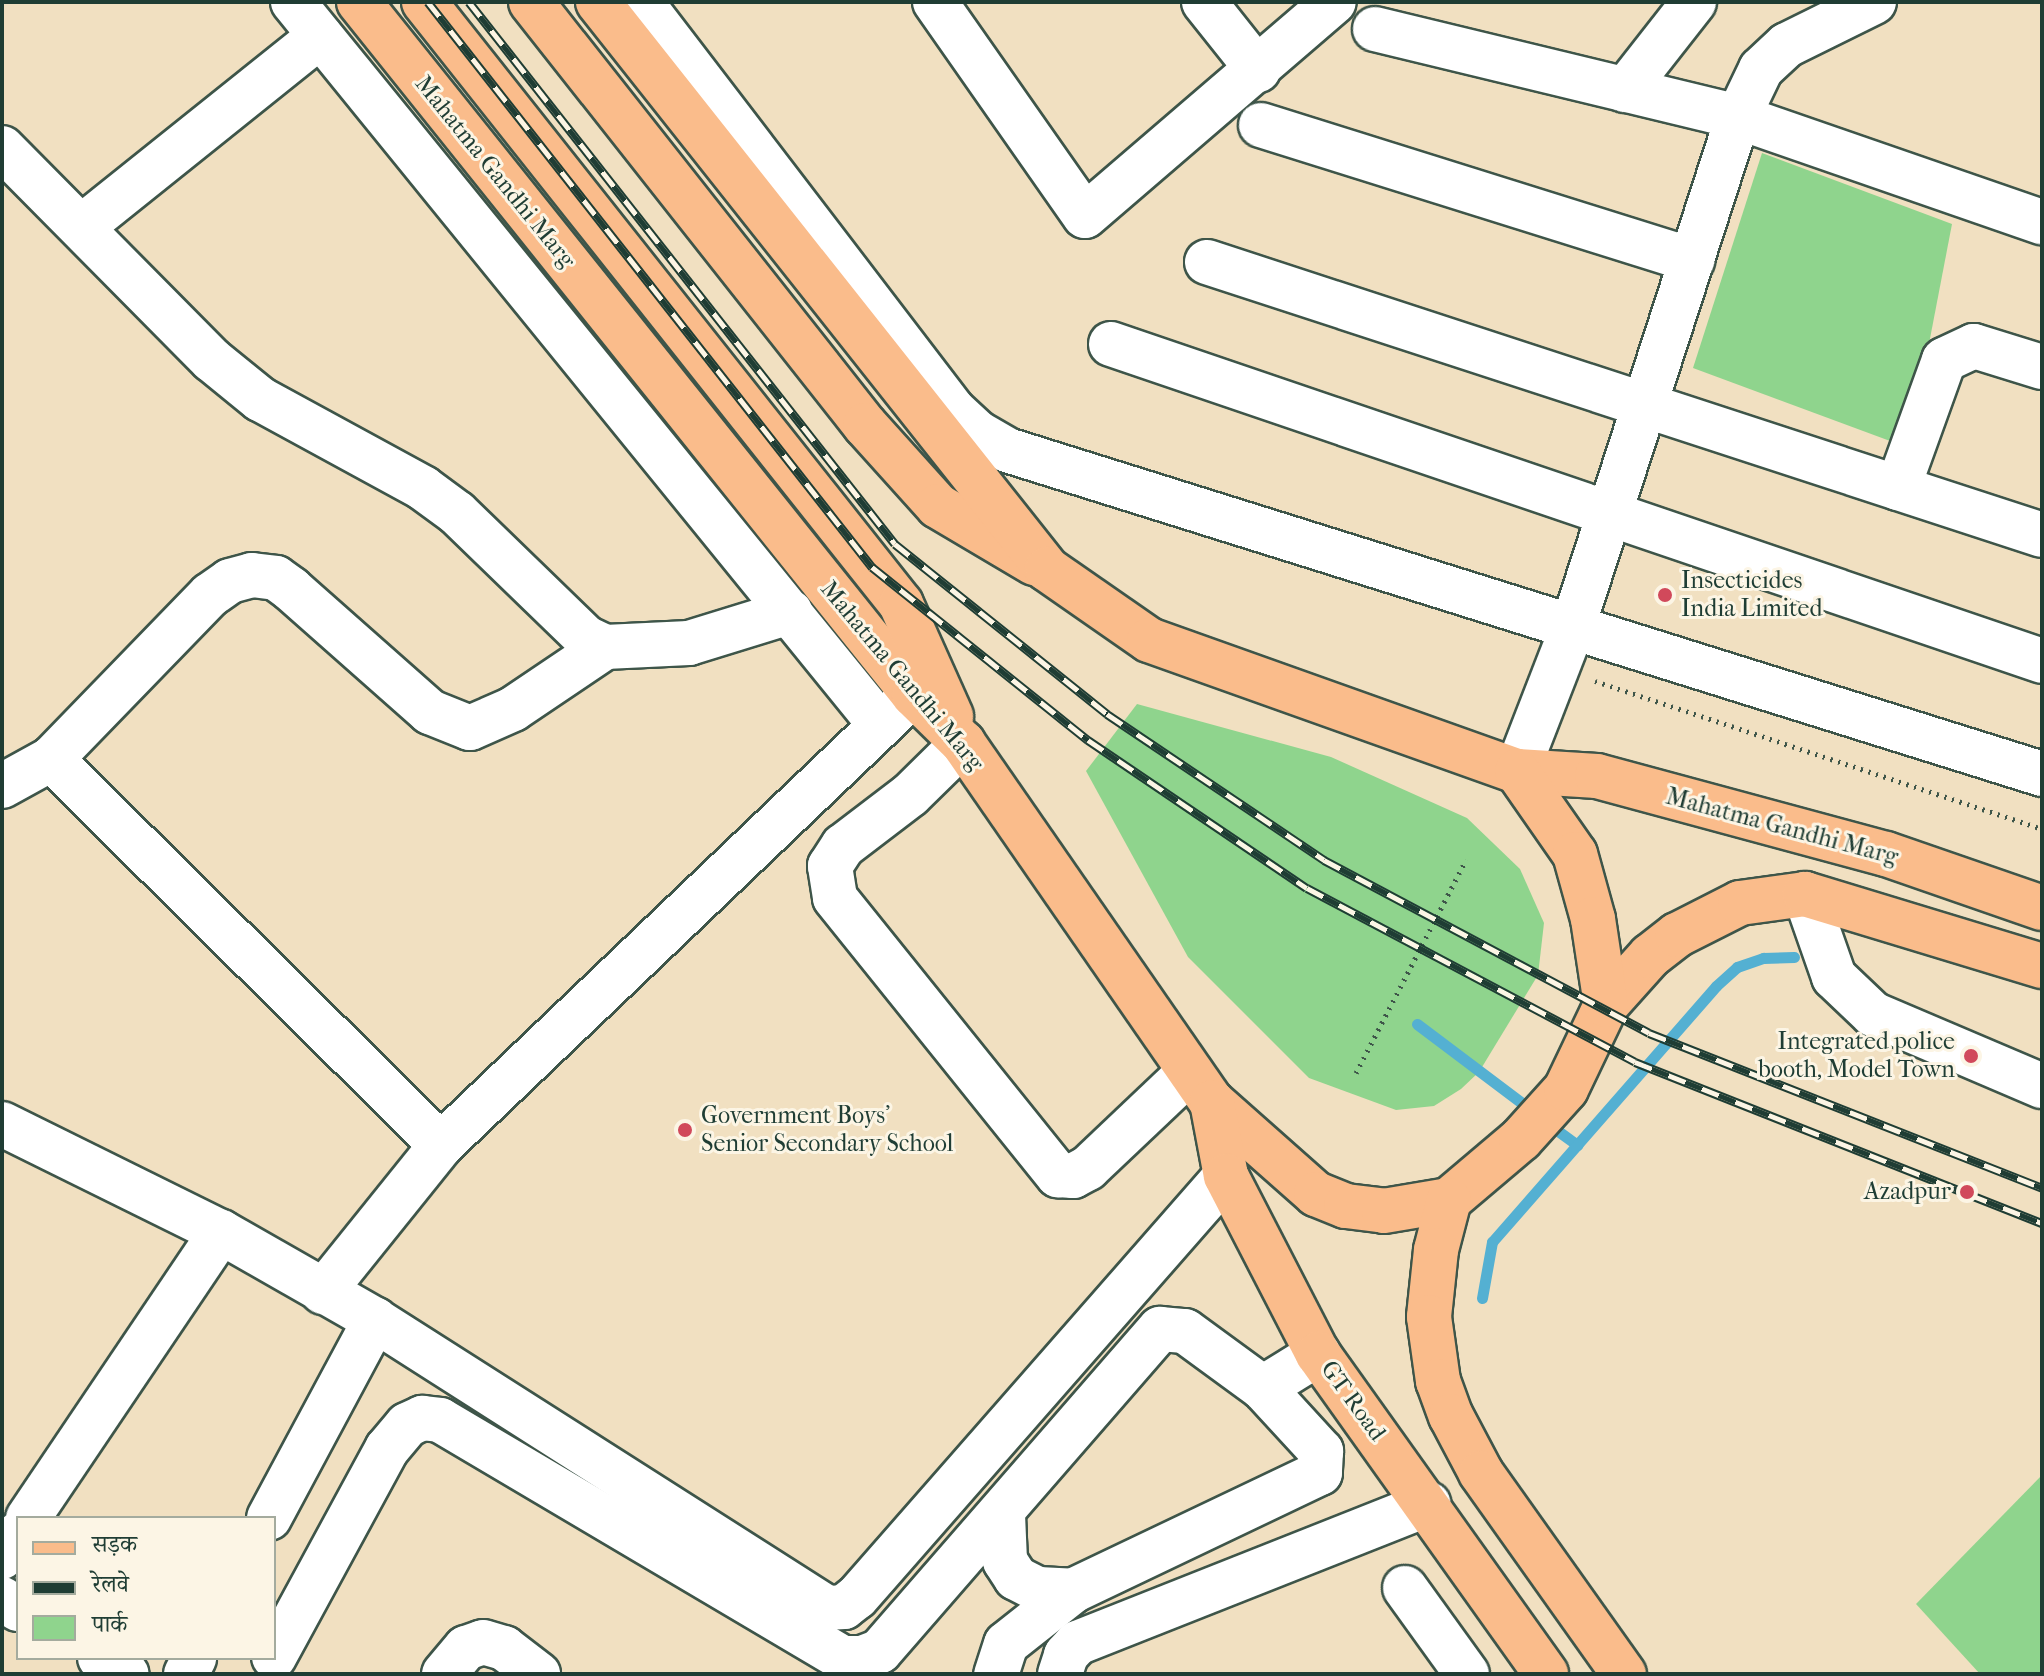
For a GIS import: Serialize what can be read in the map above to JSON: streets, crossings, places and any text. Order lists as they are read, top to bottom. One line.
{"streets":{"main road":["Mahatma Gandhi Marg","GT Road"]},"crossings":[["Mahatma Gandhi Marg","GT Road"]],"places":["Insecticides India Limited","Integrated police booth, Model Town","Government Boys' Senior Secondary School","Azadpur"],"legend":["सड़क","रेलवे","पार्क"]}
